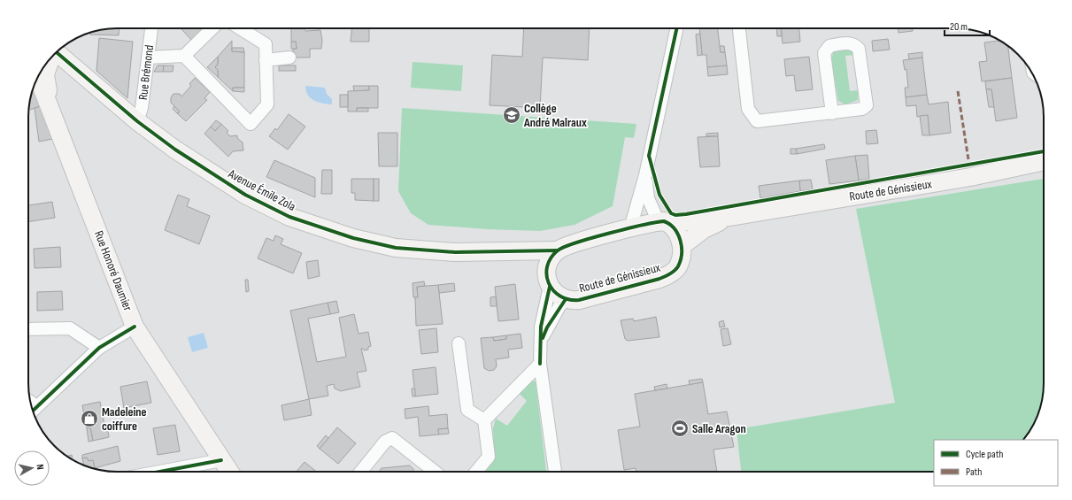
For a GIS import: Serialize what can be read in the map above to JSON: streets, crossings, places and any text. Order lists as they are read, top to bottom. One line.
{"streets":{"main road":["Avenue Émile Zola","Route de Génissieux","Rue Honoré Daumier"],"street":["Rue Brémond"]},"crossings":[["Rue Brémond","Avenue Émile Zola"],["Avenue Émile Zola","Route de Génissieux"]],"places":{"school or university":["Collège André Malraux"],"shop":["Madeleine coiffure"],"sports":["Salle Aragon"]},"legend":["Cycle path","Path"],"scale_bar":"20 m","north":"right"}
